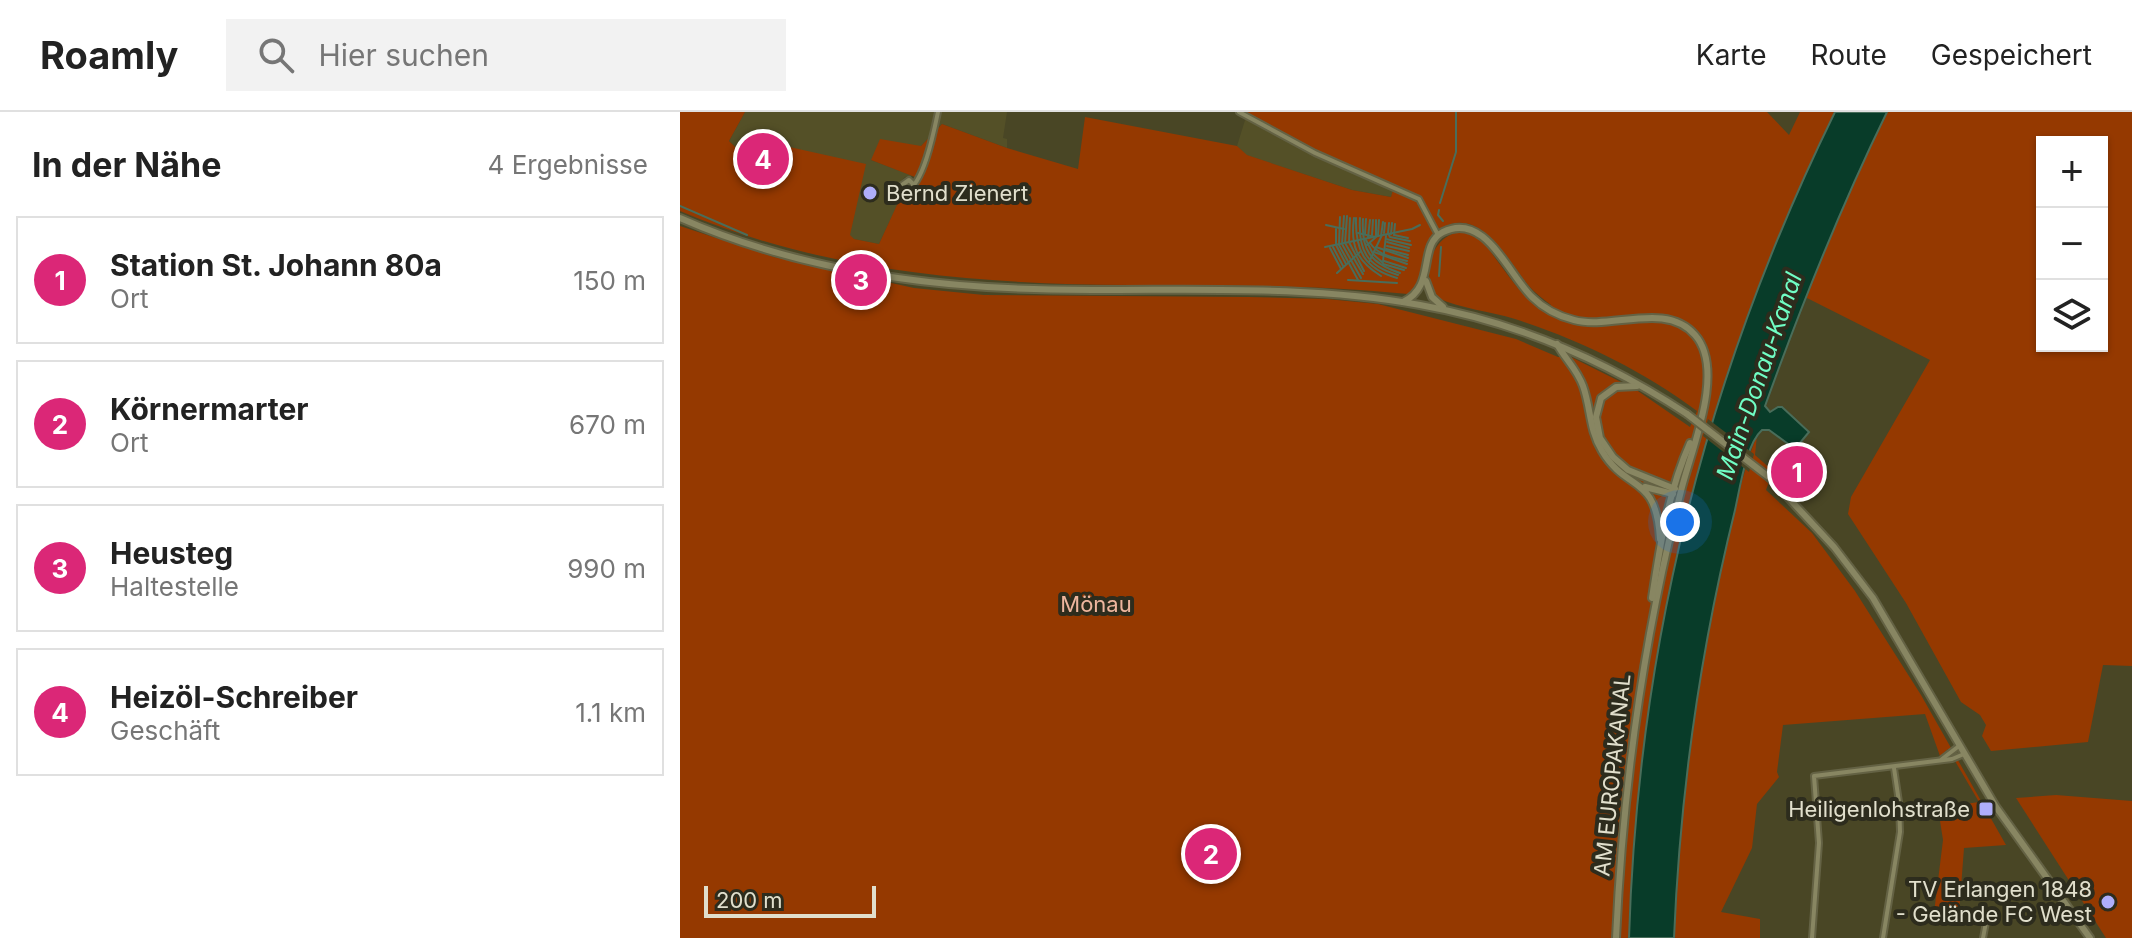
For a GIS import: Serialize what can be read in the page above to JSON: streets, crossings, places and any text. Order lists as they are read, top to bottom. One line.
{"streets":{"main road":["AM EUROPAKANAL"]},"water":["Main-Donau-Kanal"],"parks":["Mönau"],"places":{"other":["Bernd Zienert","TV Erlangen 1848 - Gelände FC West"],"transit":["Heiligenlohstraße"]},"scale_bar":"200 m","page":{"header":"Roamly","search":"Hier suchen","nav":["Karte","Route","Gespeichert"],"heading":["In der Nähe","4 Ergebnisse"],"pins":["4","3","1","2"],"map_buttons":["+","−"],"list":[{"mark":"1","name":"Station St. Johann 80a","note":"Ort","value":"150 m"},{"mark":"2","name":"Körnermarter","note":"Ort","value":"670 m"},{"mark":"3","name":"Heusteg","note":"Haltestelle","value":"990 m"},{"mark":"4","name":"Heizöl-Schreiber","note":"Geschäft","value":"1.1 km"}],"scale":"200 m"}}
